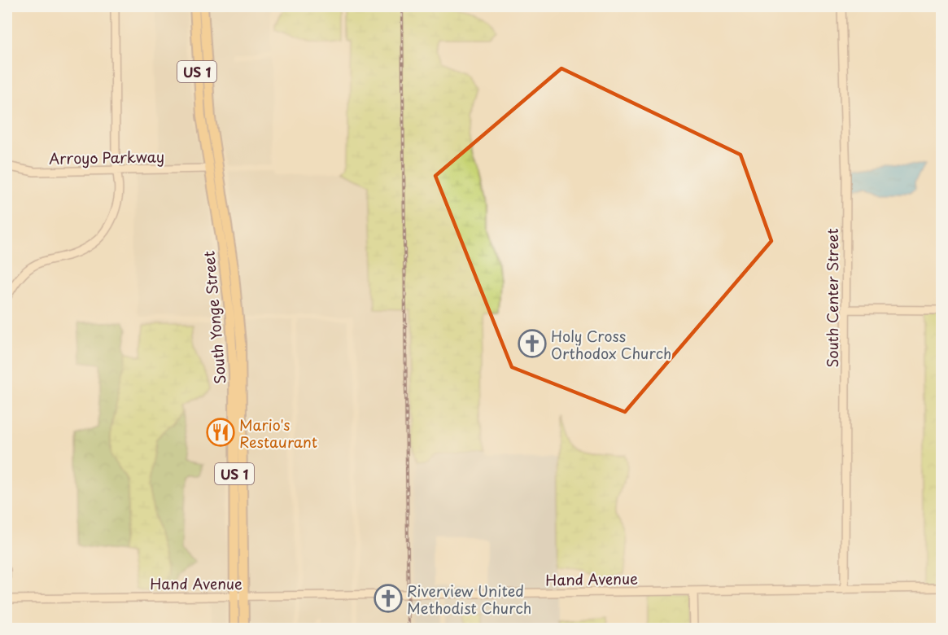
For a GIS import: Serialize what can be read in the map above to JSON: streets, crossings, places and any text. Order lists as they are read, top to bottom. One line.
{"streets":{"main road":["US 1","South Yonge Street"],"street":["Arroyo Parkway","South Center Street","Hand Avenue"]},"crossings":[["US 1","Arroyo Parkway"],["US 1","South Yonge Street"],["Arroyo Parkway","South Yonge Street"],["South Center Street","Hand Avenue"],["South Yonge Street","Hand Avenue"]],"places":{"church":["Holy Cross Orthodox Church","Riverview United Methodist Church"],"restaurant":["Mario's Restaurant"]}}
